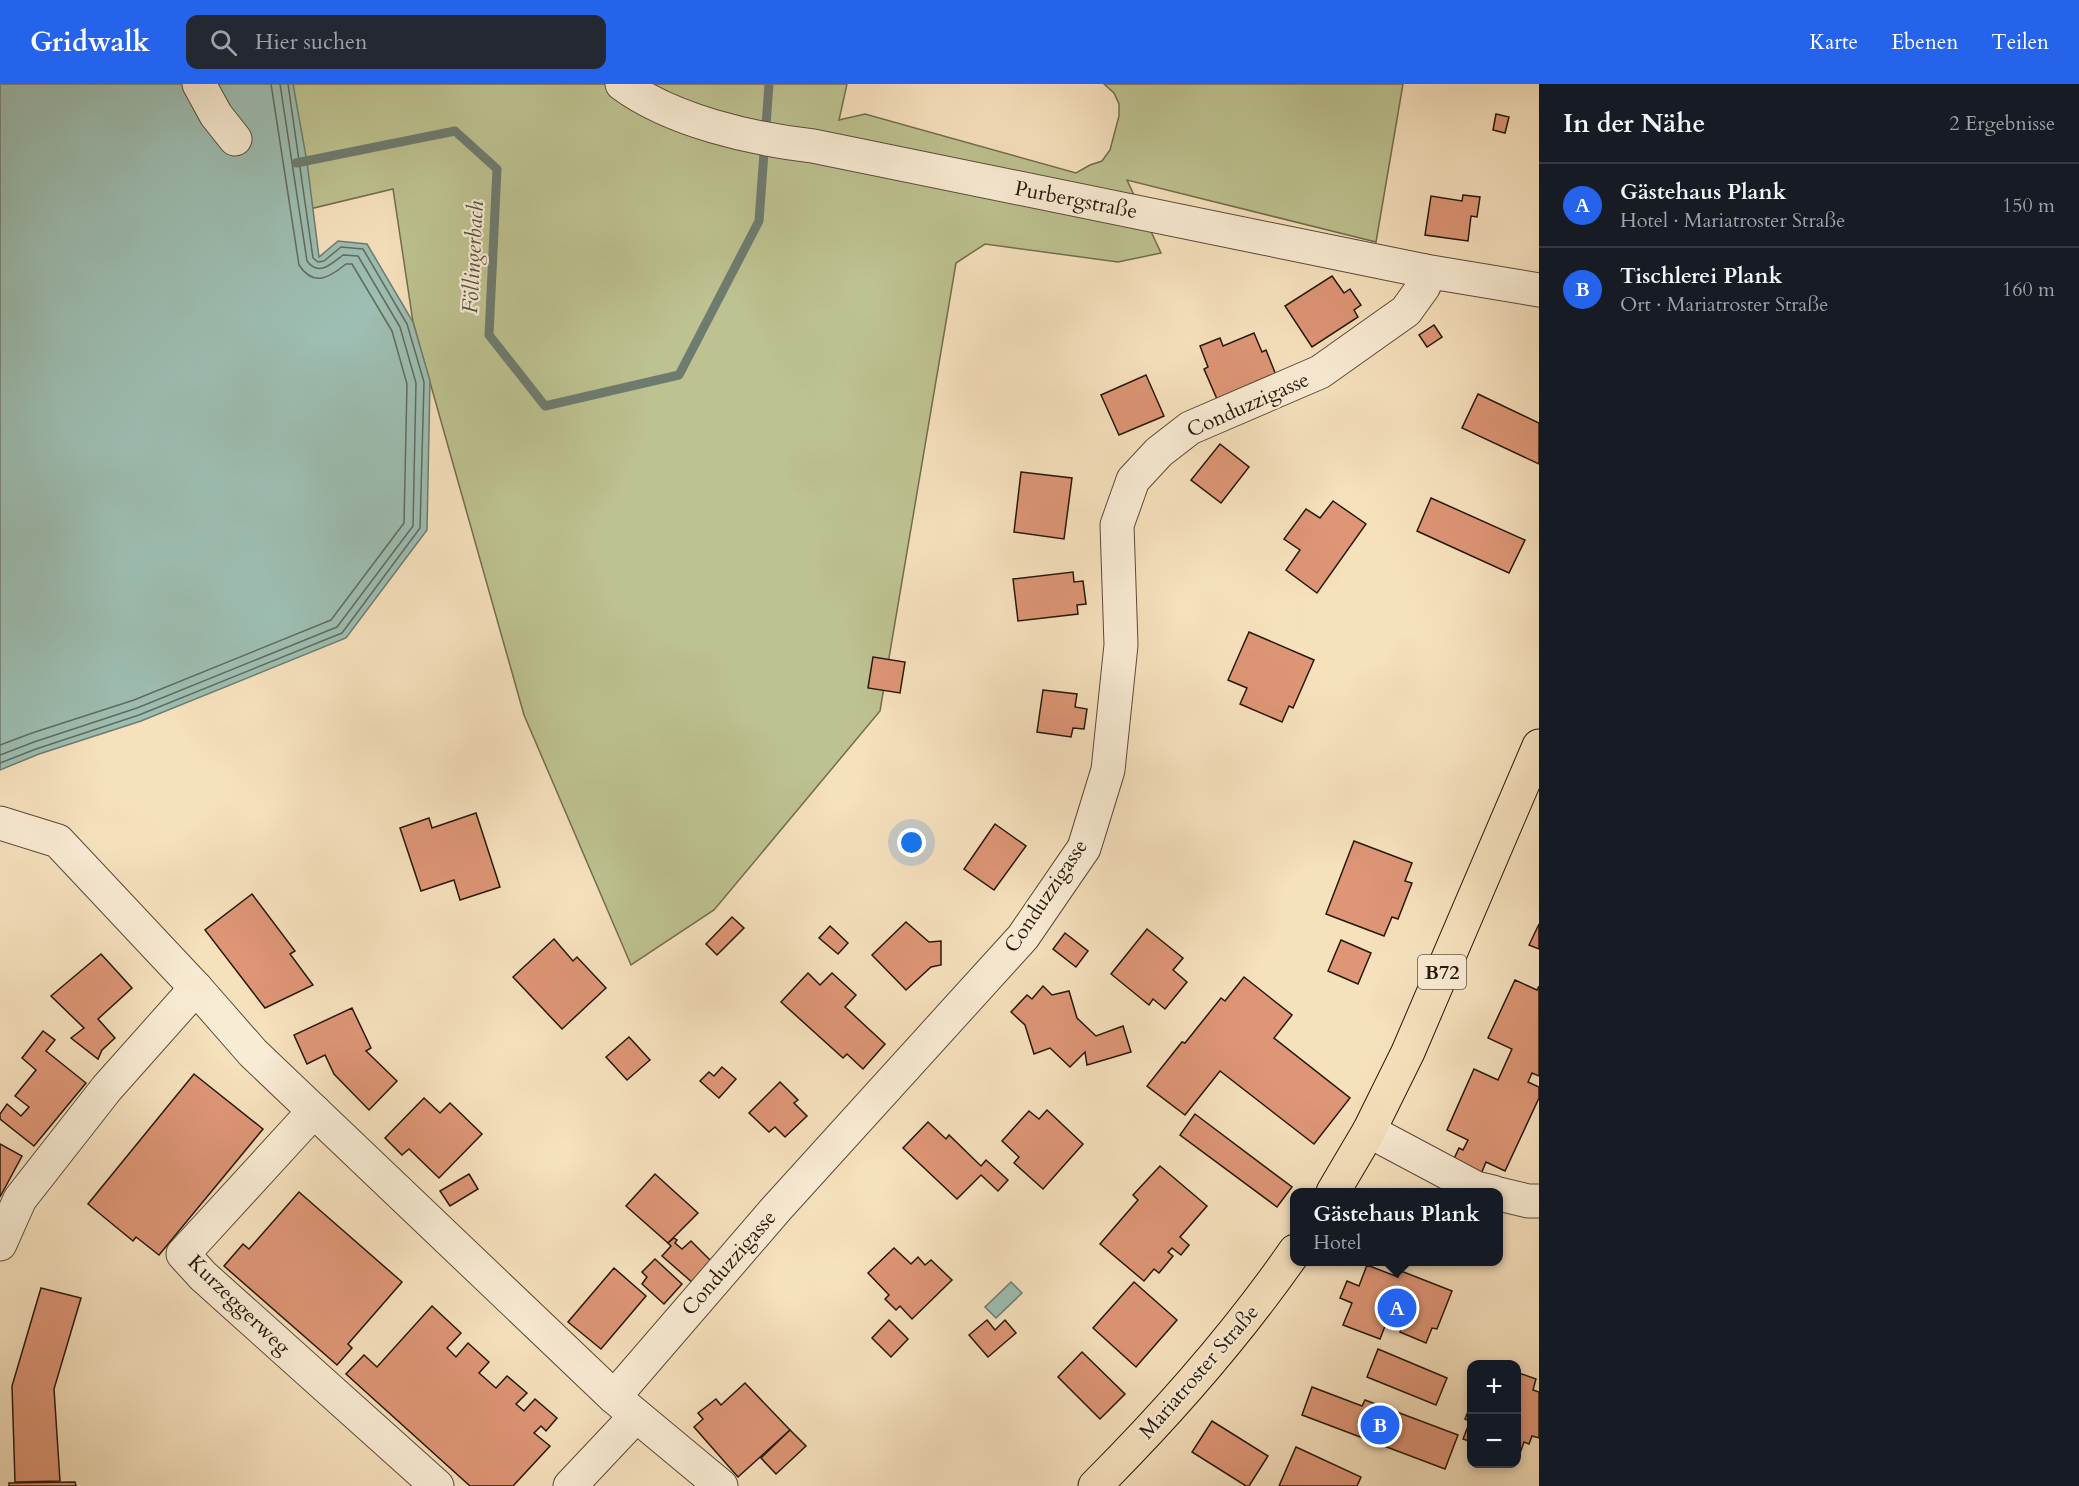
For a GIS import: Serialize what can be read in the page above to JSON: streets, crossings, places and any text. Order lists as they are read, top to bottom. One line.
{"streets":{"main road":["B72","Mariatroster Straße"],"street":["Purbergstraße","Conduzzigasse","Kurzeggerweg"]},"crossings":[["Purbergstraße","Conduzzigasse"]],"water":["Föllingerbach"],"page":{"header":"Gridwalk","search":"Hier suchen","nav":["Karte","Ebenen","Teilen"],"heading":["In der Nähe","2 Ergebnisse"],"list":[{"mark":"A","name":"Gästehaus Plank","note":"Hotel · Mariatroster Straße","value":"150 m"},{"mark":"B","name":"Tischlerei Plank","note":"Ort · Mariatroster Straße","value":"160 m"}],"popup":["Gästehaus Plank","Hotel"],"pins":["A","B"],"map_buttons":["+","−"]}}
